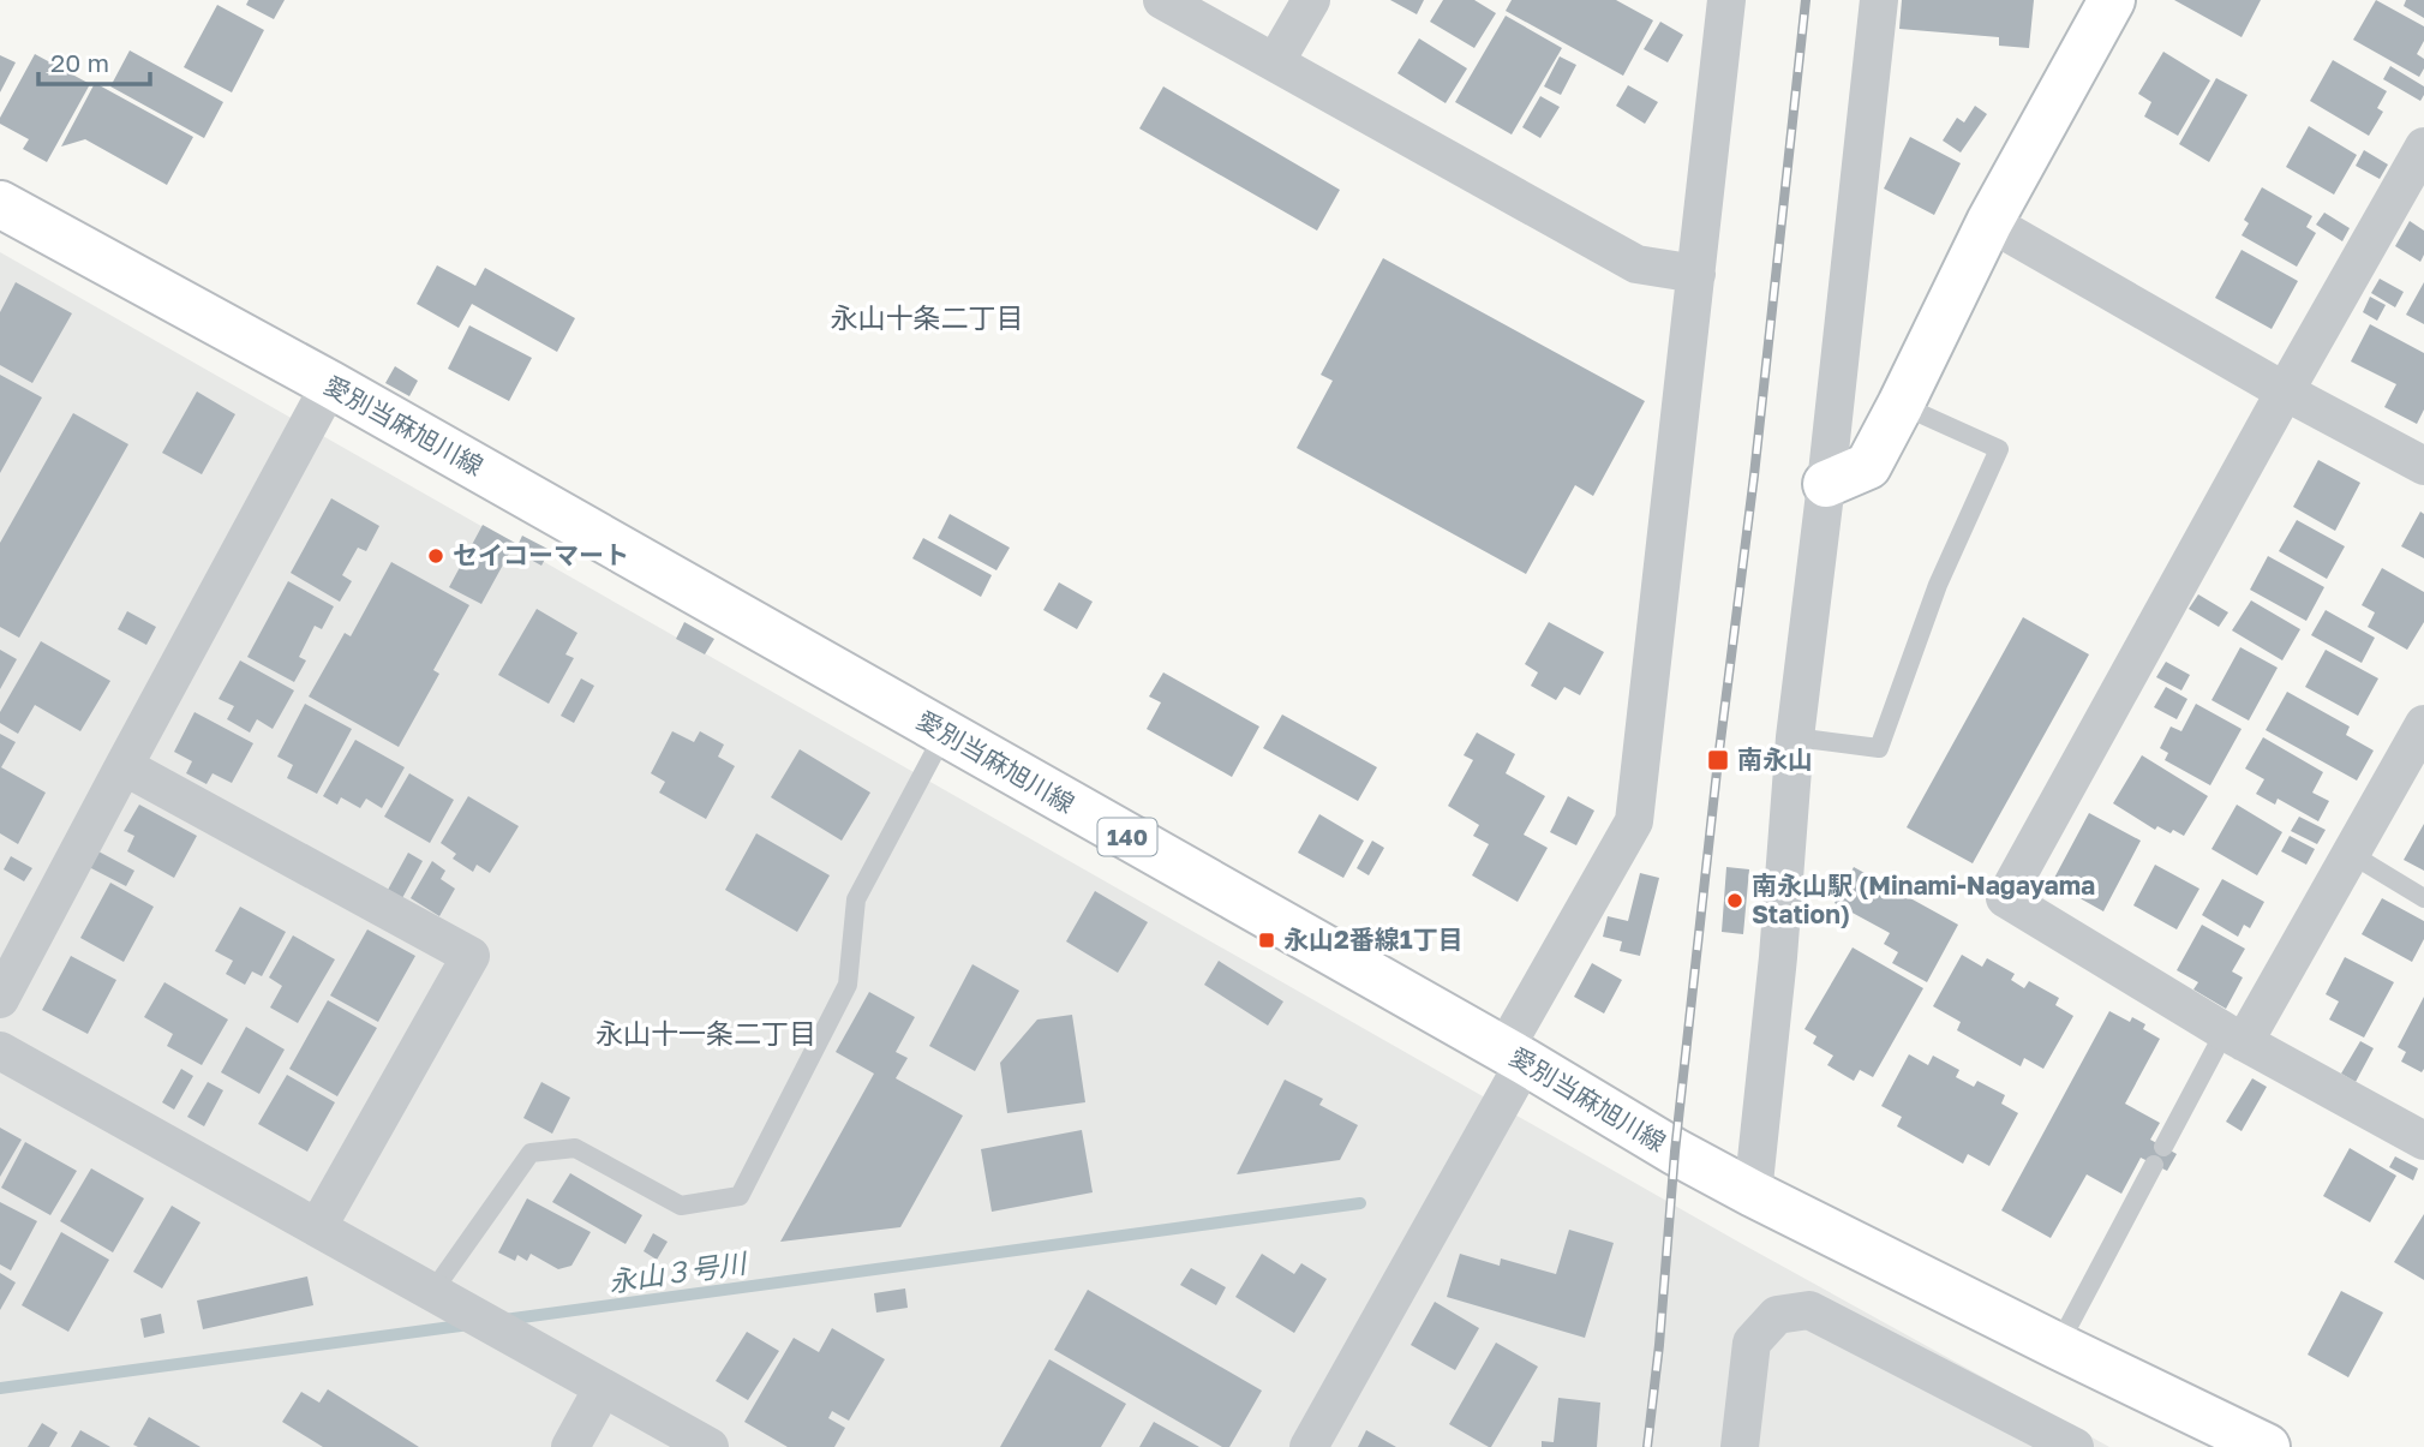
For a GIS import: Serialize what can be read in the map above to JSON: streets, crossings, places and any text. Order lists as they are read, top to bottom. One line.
{"streets":{"main road":["愛別当麻旭川線","140"]},"districts":["永山十条二丁目","永山十一条二丁目"],"water":["永山３号川"],"places":{"other":["セイコーマート","南永山駅 (Minami-Nagayama Station)"],"transit":["南永山","永山2番線1丁目"]},"scale_bar":"20 m"}
